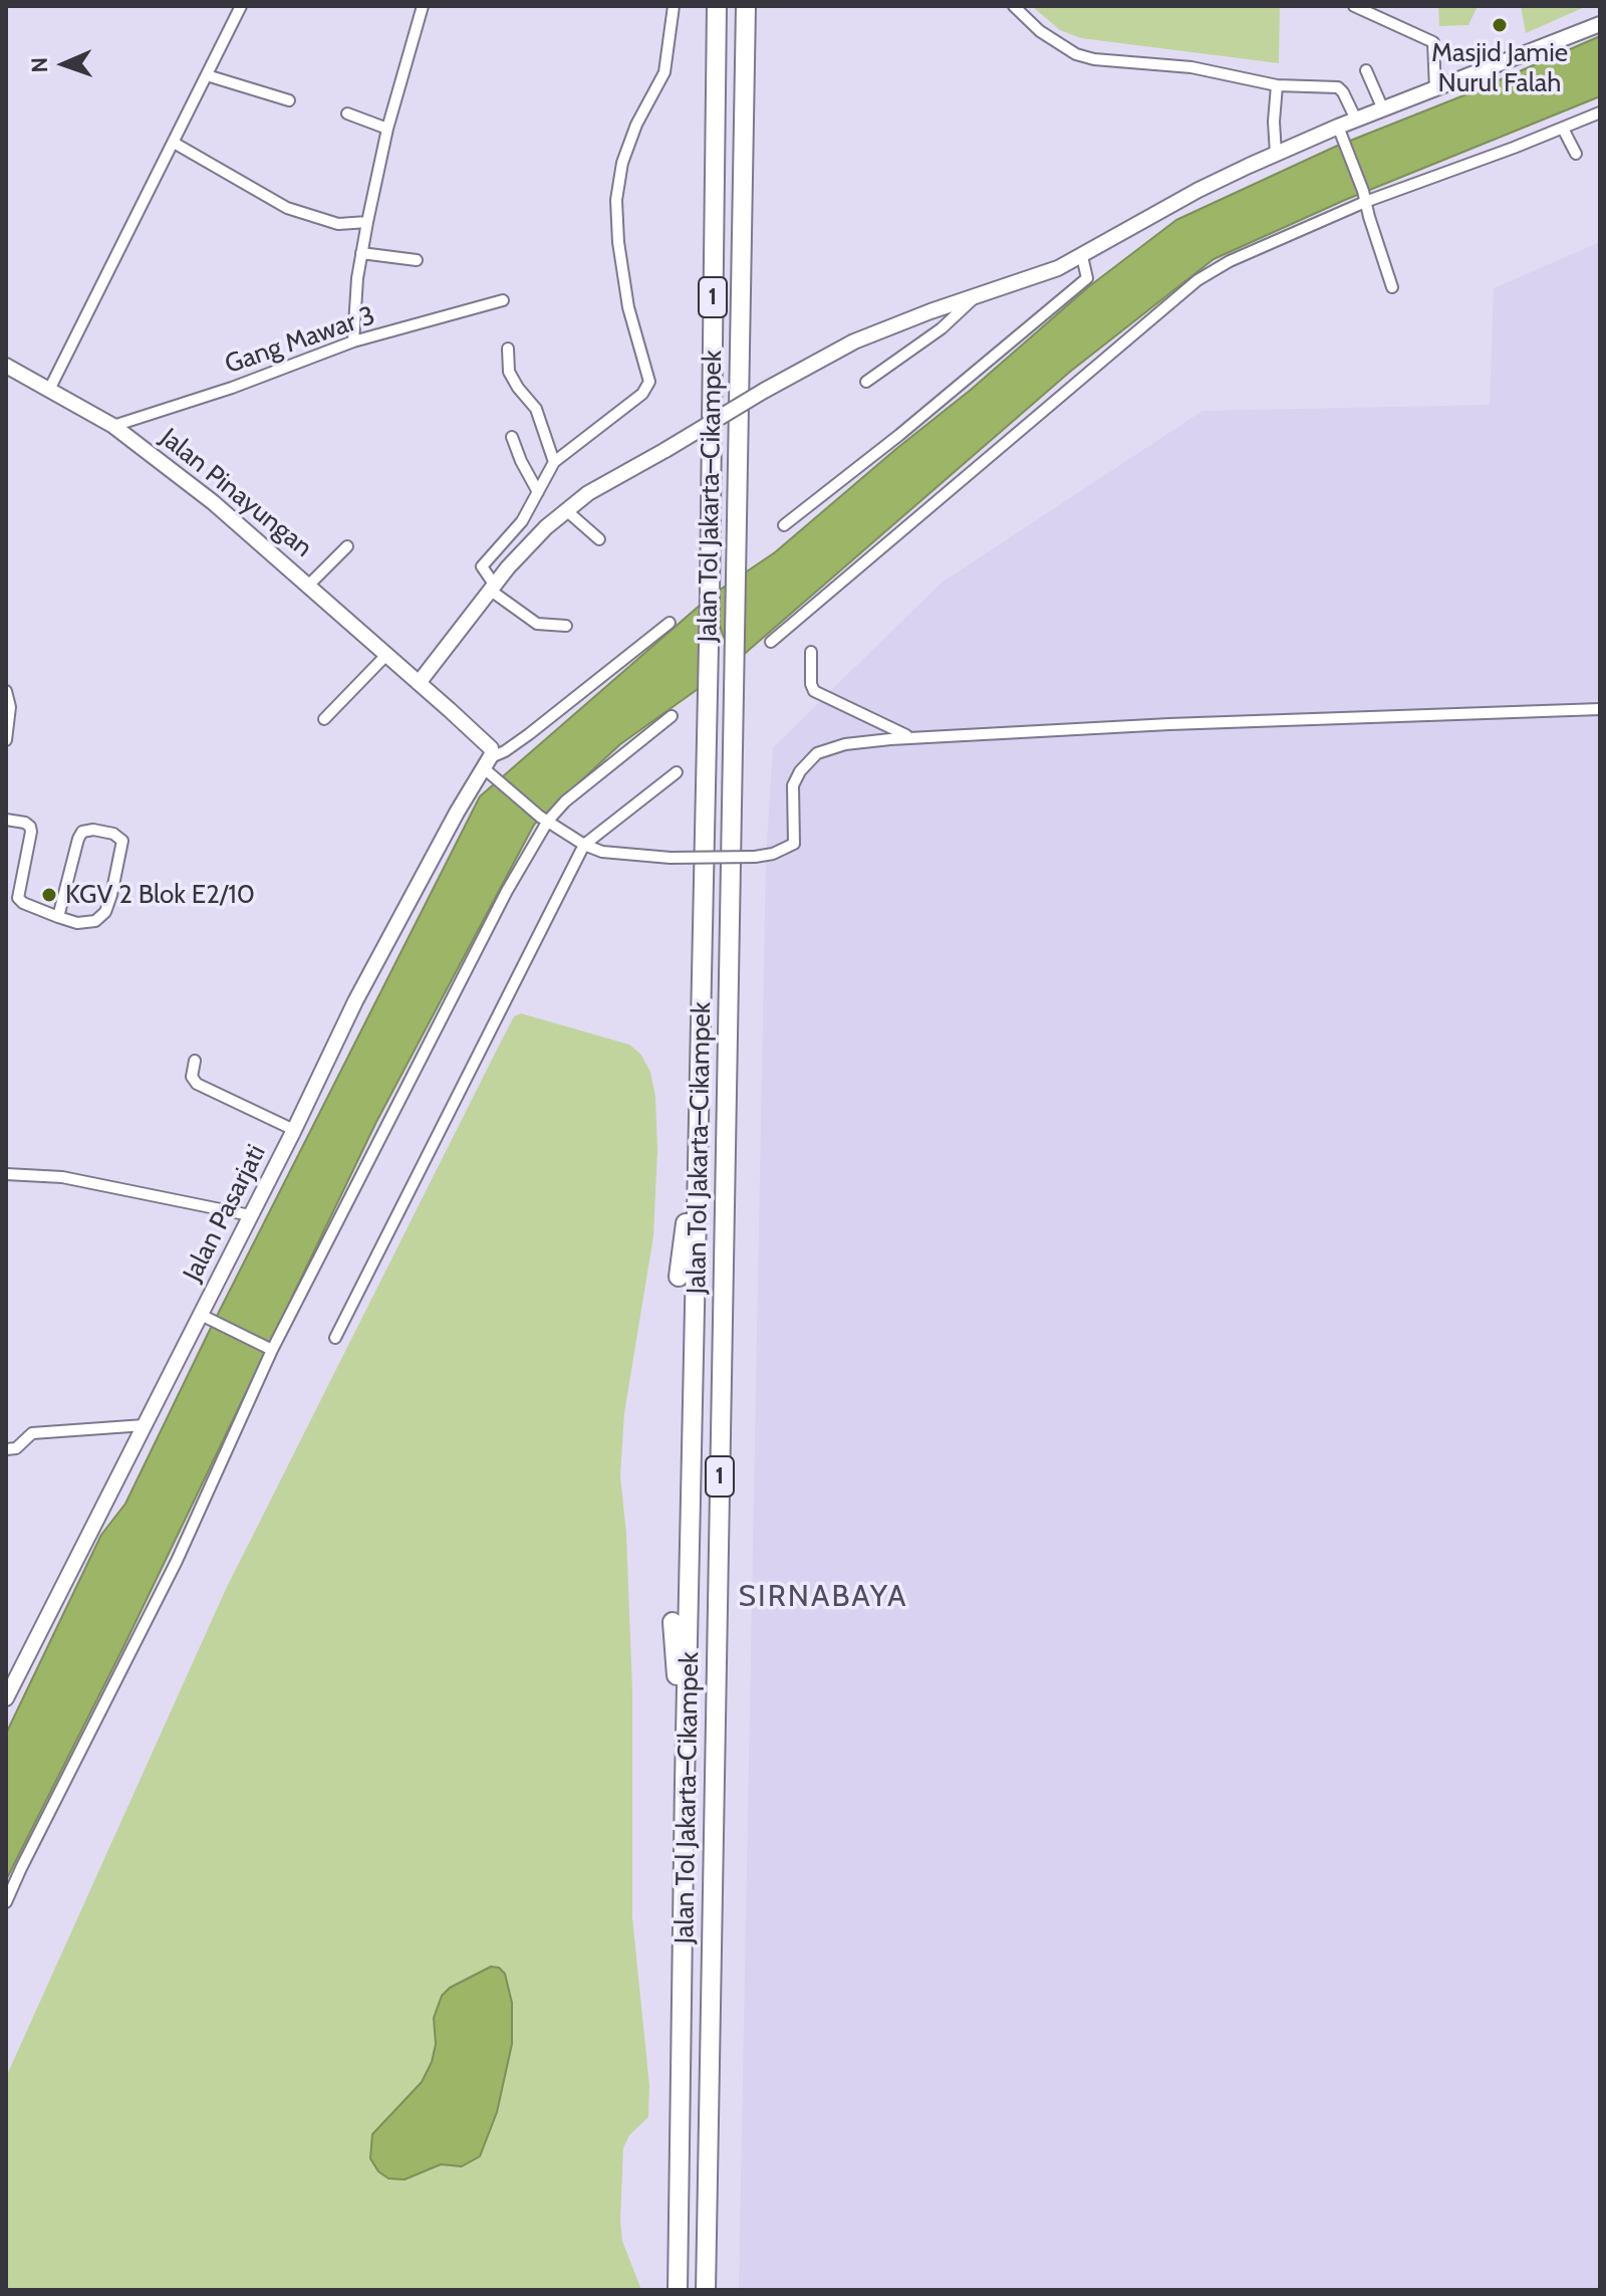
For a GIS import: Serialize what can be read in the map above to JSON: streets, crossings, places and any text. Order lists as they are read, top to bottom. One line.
{"streets":{"highway":["1","Jalan Tol Jakarta–Cikampek"],"main road":["Jalan Pinayungan","Jalan Pasarjati"],"street":["Gang Mawar 3"]},"crossings":[["Gang Mawar 3","Jalan Pinayungan"],["Jalan Pinayungan","Jalan Pasarjati"]],"districts":["SIRNABAYA"],"places":["Masjid Jamie Nurul Falah","KGV 2 Blok E2/10"],"north":"left"}
